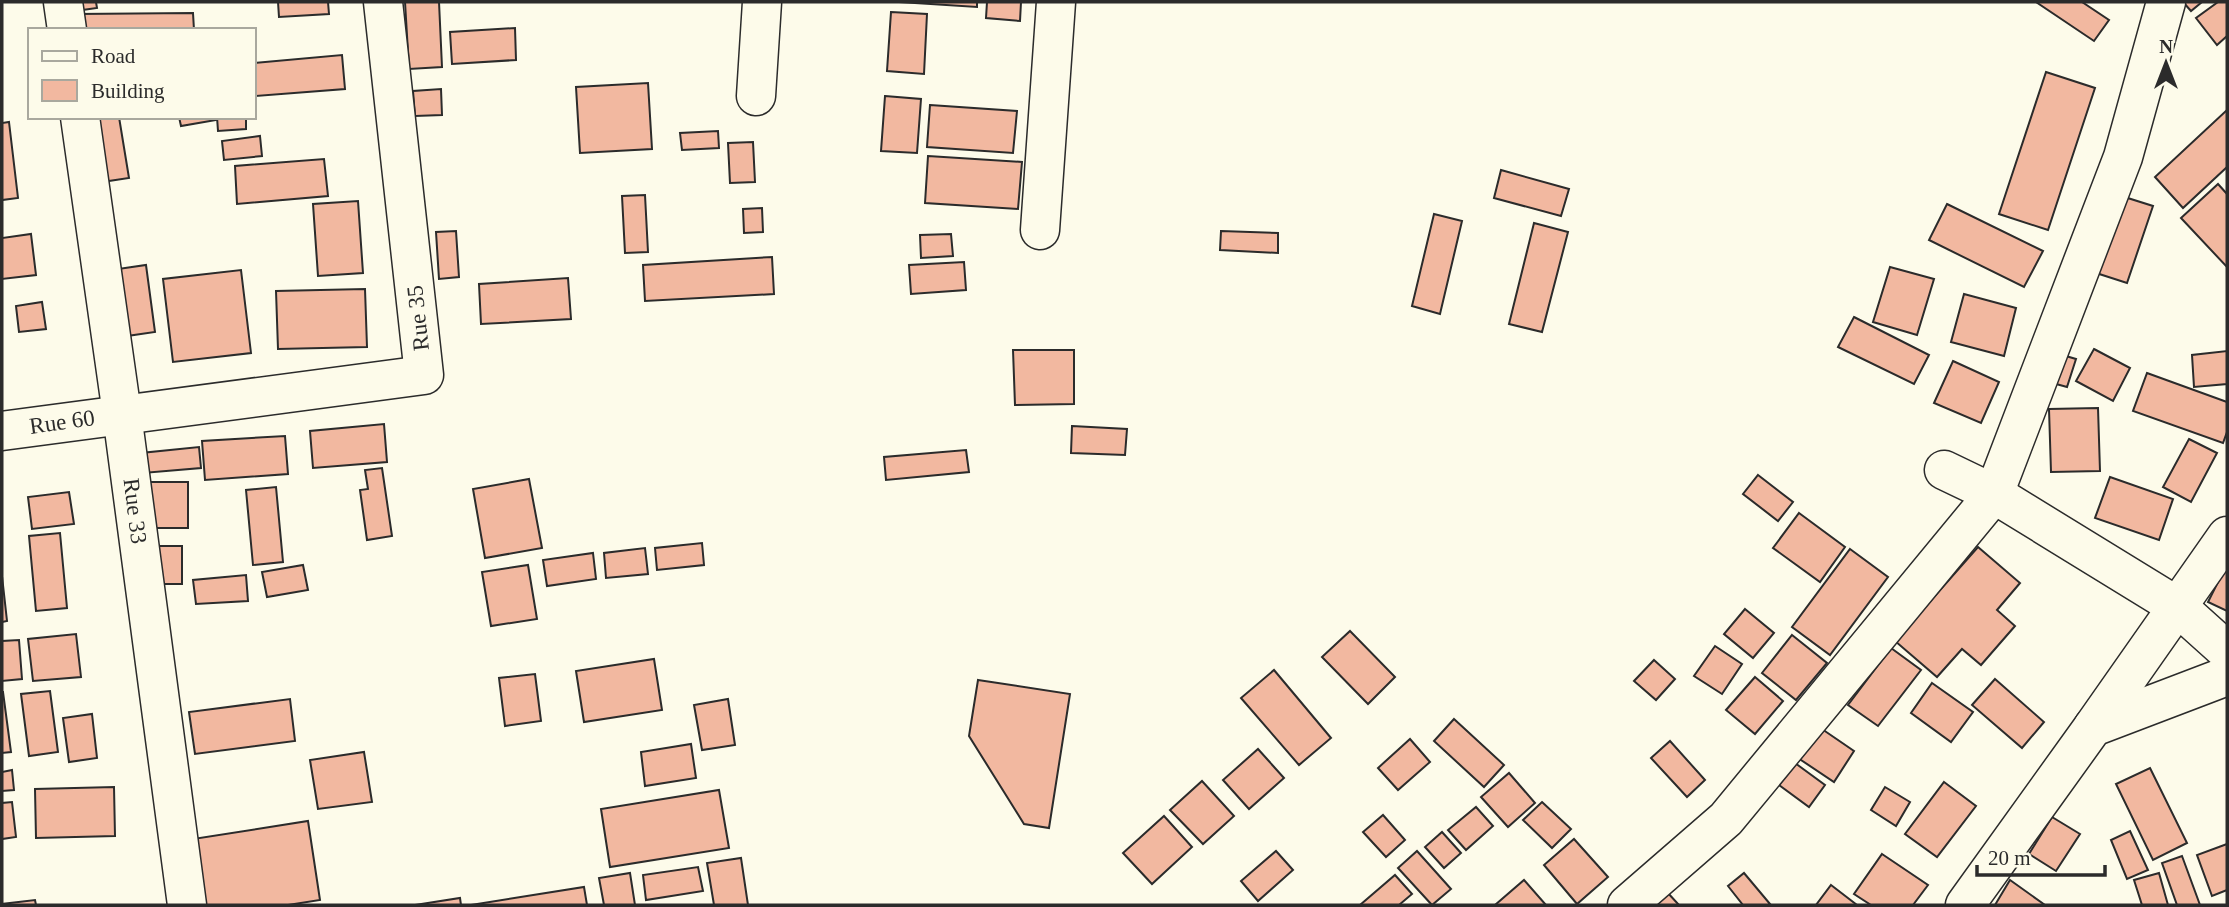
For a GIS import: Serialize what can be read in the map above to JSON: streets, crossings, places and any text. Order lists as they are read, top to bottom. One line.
{"streets":{"street":["Rue 35","Rue 60","Rue 33"]},"crossings":[["Rue 35","Rue 60"],["Rue 35","Rue 33"],["Rue 60","Rue 33"]],"legend":["Road","Building"],"scale_bar":"20 m","north":"top"}
